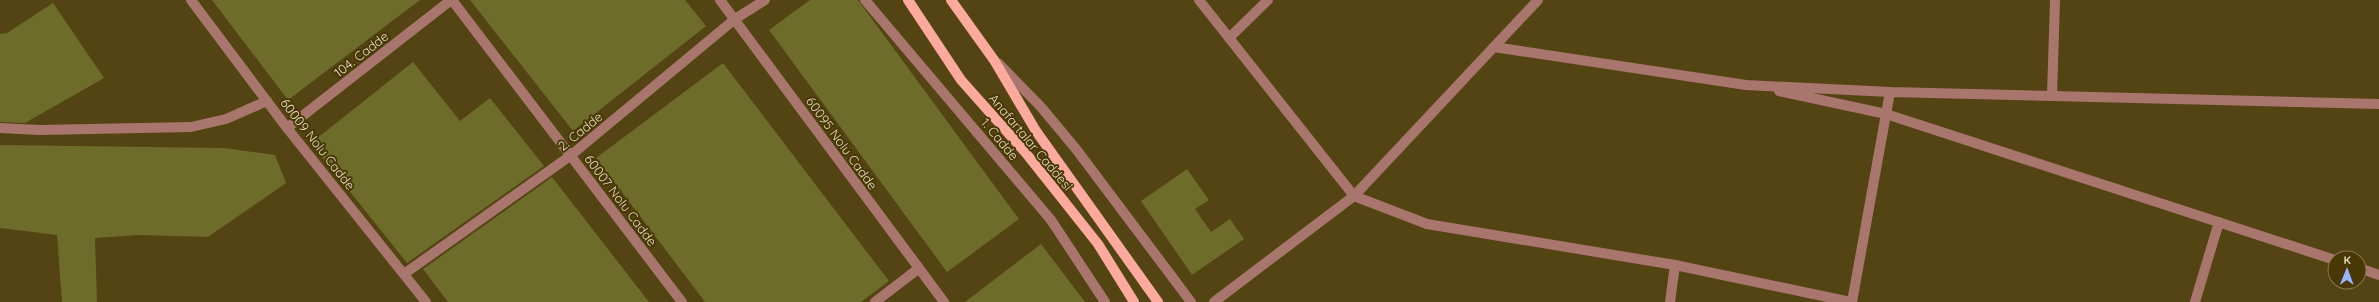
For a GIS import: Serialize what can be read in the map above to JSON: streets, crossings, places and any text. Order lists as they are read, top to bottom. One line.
{"streets":{"main road":["Anafartalar Caddesi"],"street":["104. Cadde","2. Cadde","1. Cadde","60095 Nolu Cadde","60009 Nolu Cadde","60007 Nolu Cadde"]},"crossings":[["104. Cadde","60009 Nolu Cadde"],["104. Cadde","60007 Nolu Cadde"],["2. Cadde","60095 Nolu Cadde"],["2. Cadde","60009 Nolu Cadde"],["2. Cadde","60007 Nolu Cadde"]],"north":"top"}
